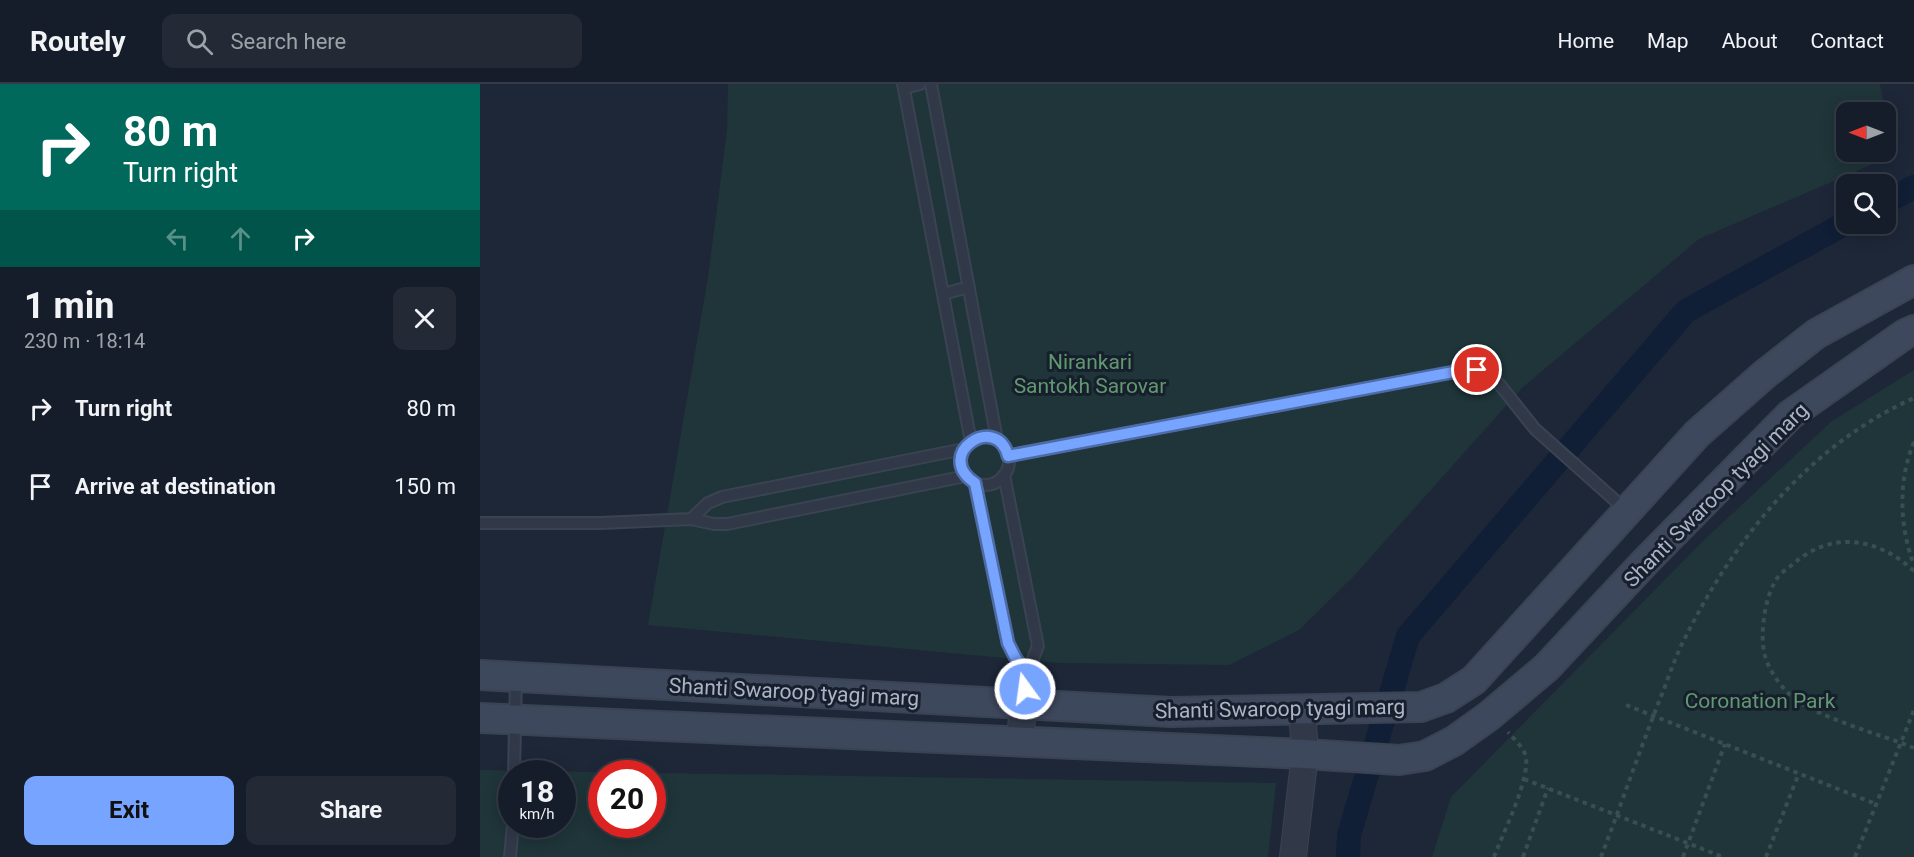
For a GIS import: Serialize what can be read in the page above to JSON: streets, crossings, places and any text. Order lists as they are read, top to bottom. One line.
{"streets":{"main road":["Shanti Swaroop tyagi marg"]},"parks":["Nirankari Santokh Sarovar","Coronation Park"],"north":"left","page":{"header":"Routely","search":"Search here","nav":["Home","Map","About","Contact"],"turn":["80 m","Turn right"],"heading":["1 min","230 m · 18:14"],"list":[{"name":"Turn right","value":"80 m"},{"name":"Arrive at destination","value":"150 m"}],"speed":"18 km/h","limit":"20","buttons":["Exit","Share"]}}
